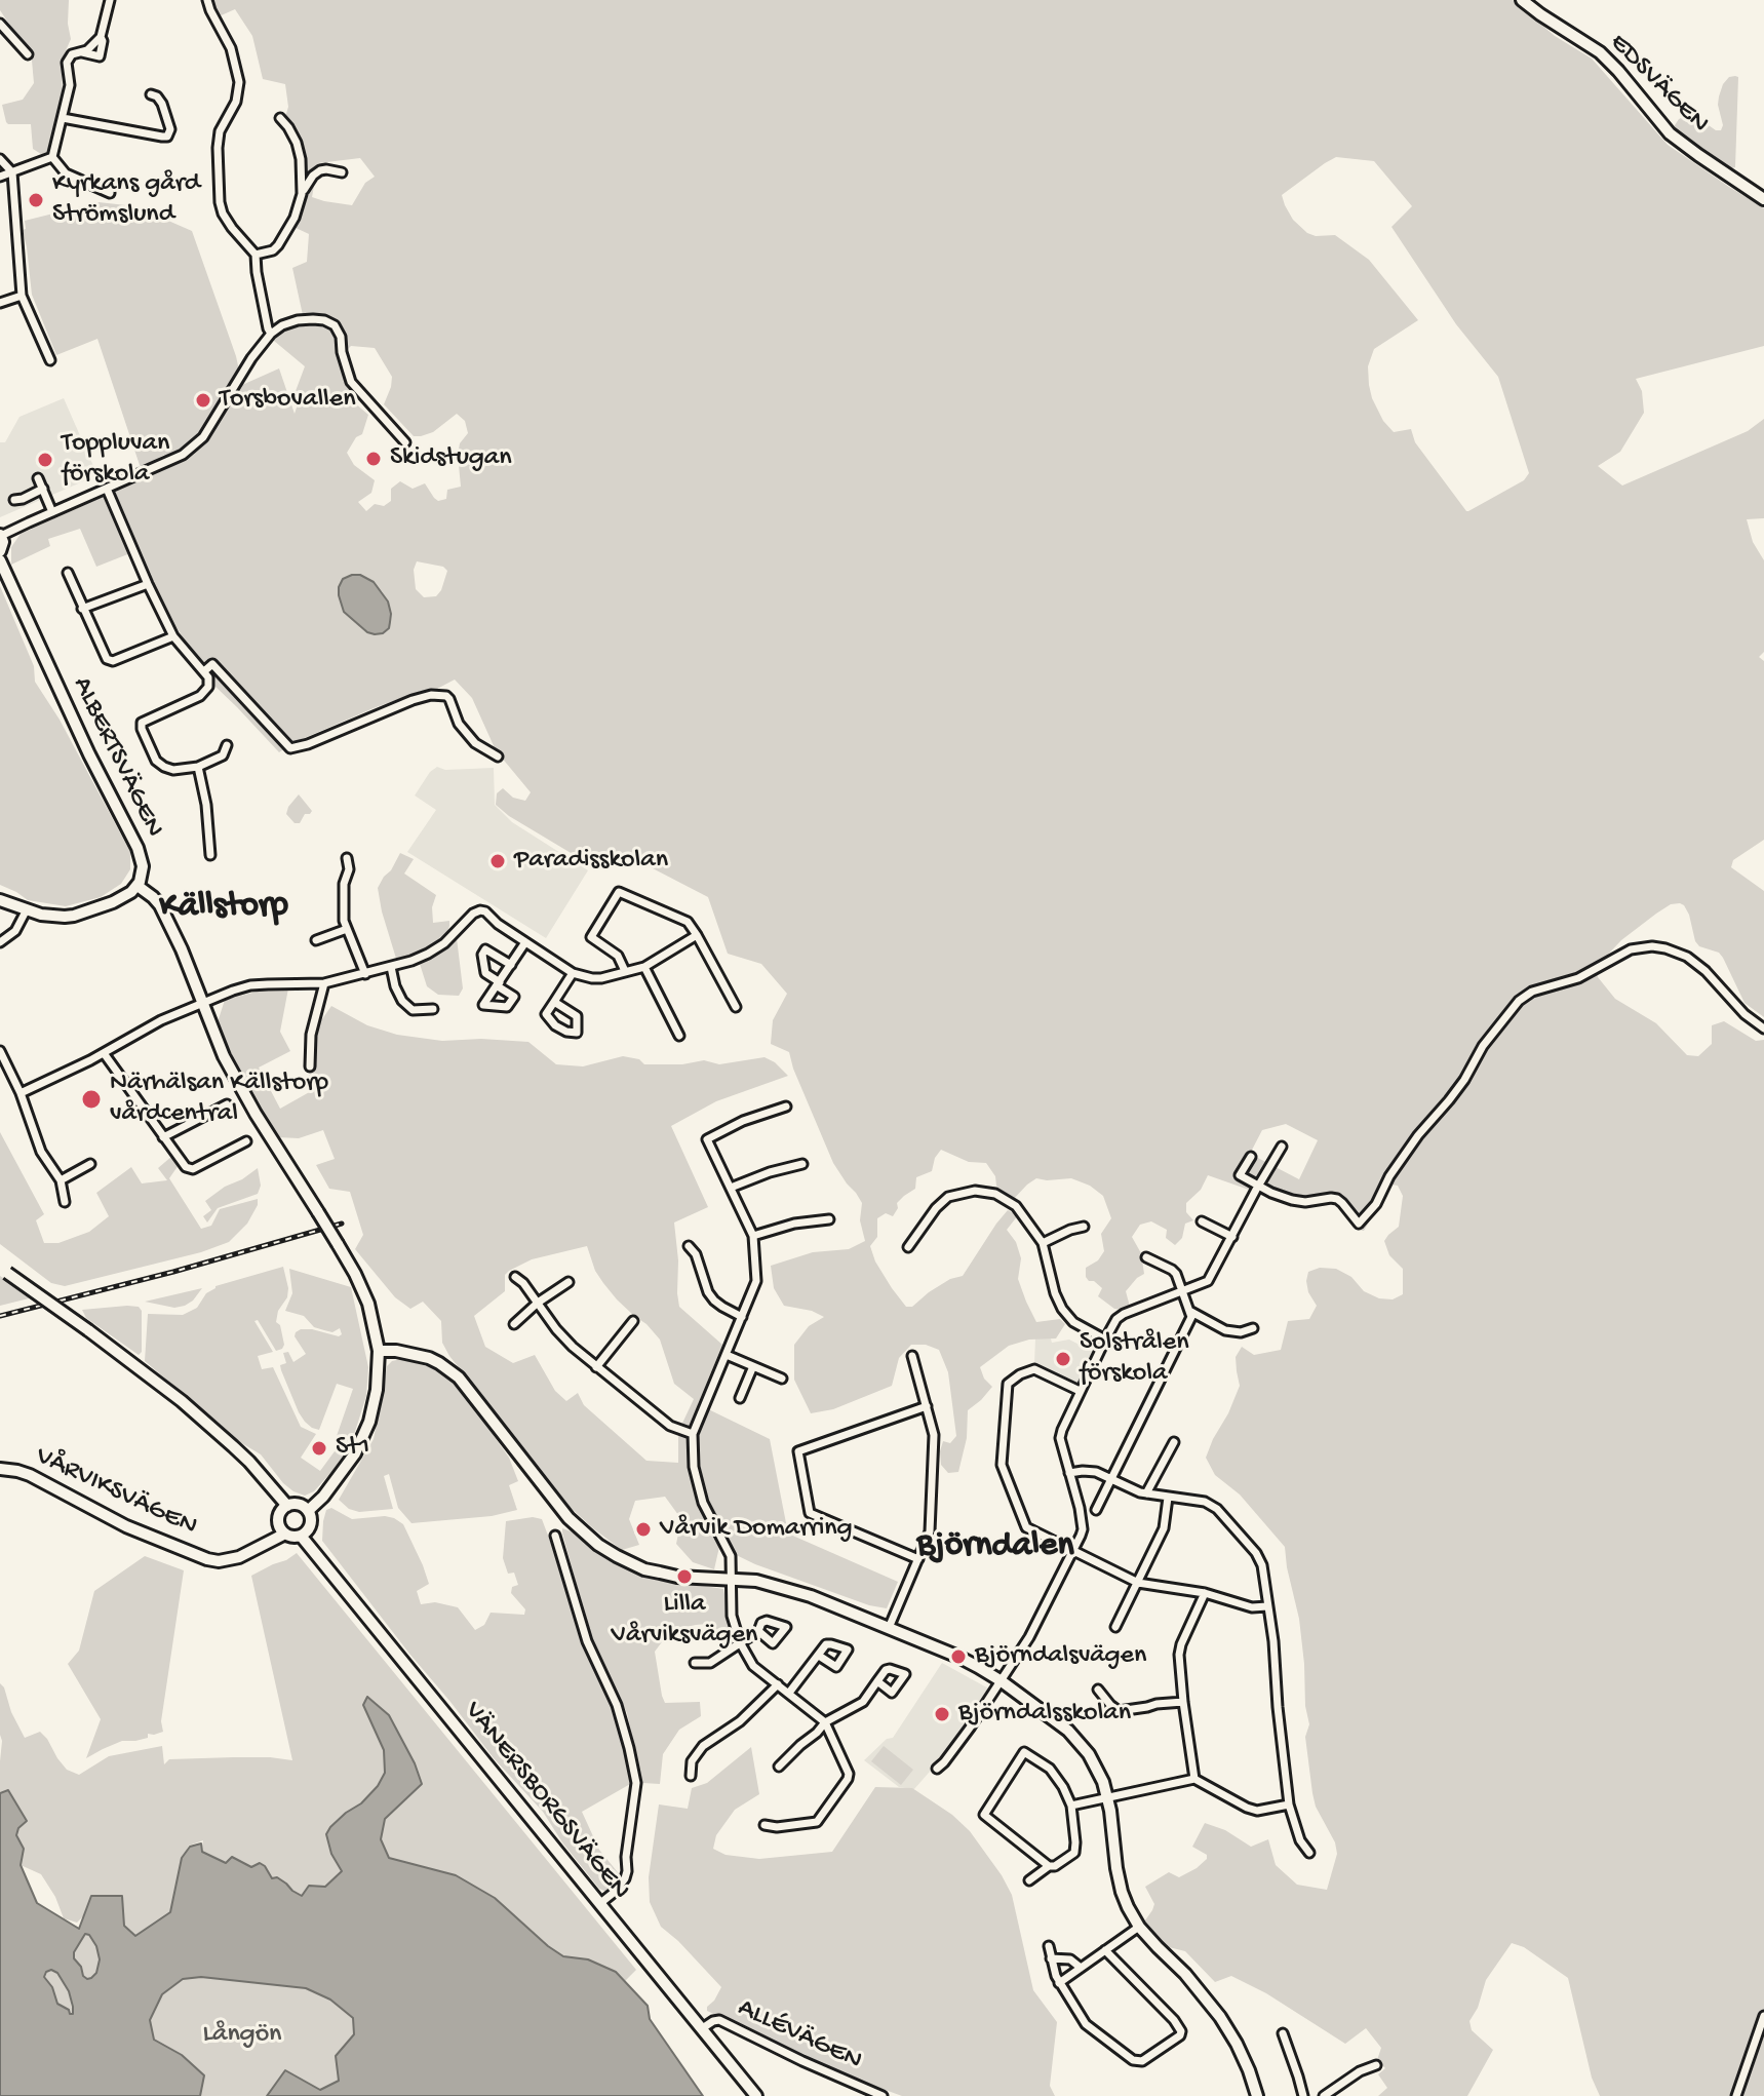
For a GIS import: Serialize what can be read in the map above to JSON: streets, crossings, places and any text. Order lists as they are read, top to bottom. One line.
{"streets":{"street":["EDSVÄGEN","ALBERTSVÄGEN","VÅRVIKSVÄGEN","VÄNERSBORGSVÄGEN","ALLÉVÄGEN"]},"crossings":[["VÅRVIKSVÄGEN","VÄNERSBORGSVÄGEN"],["VÄNERSBORGSVÄGEN","ALLÉVÄGEN"]],"districts":["Källstorp","Björndalen"],"parks":["Långön"],"places":["Kyrkans gård Strömslund","Torsbovallen","Skidstugan","Toppluvan förskola","Paradisskolan","Närhälsan Källstorp vårdcentral","Solstrålen förskola","St1","Vårvik Domarring","Lilla Vårviksvägen","Björndalsvägen","Björndalsskolan"]}
